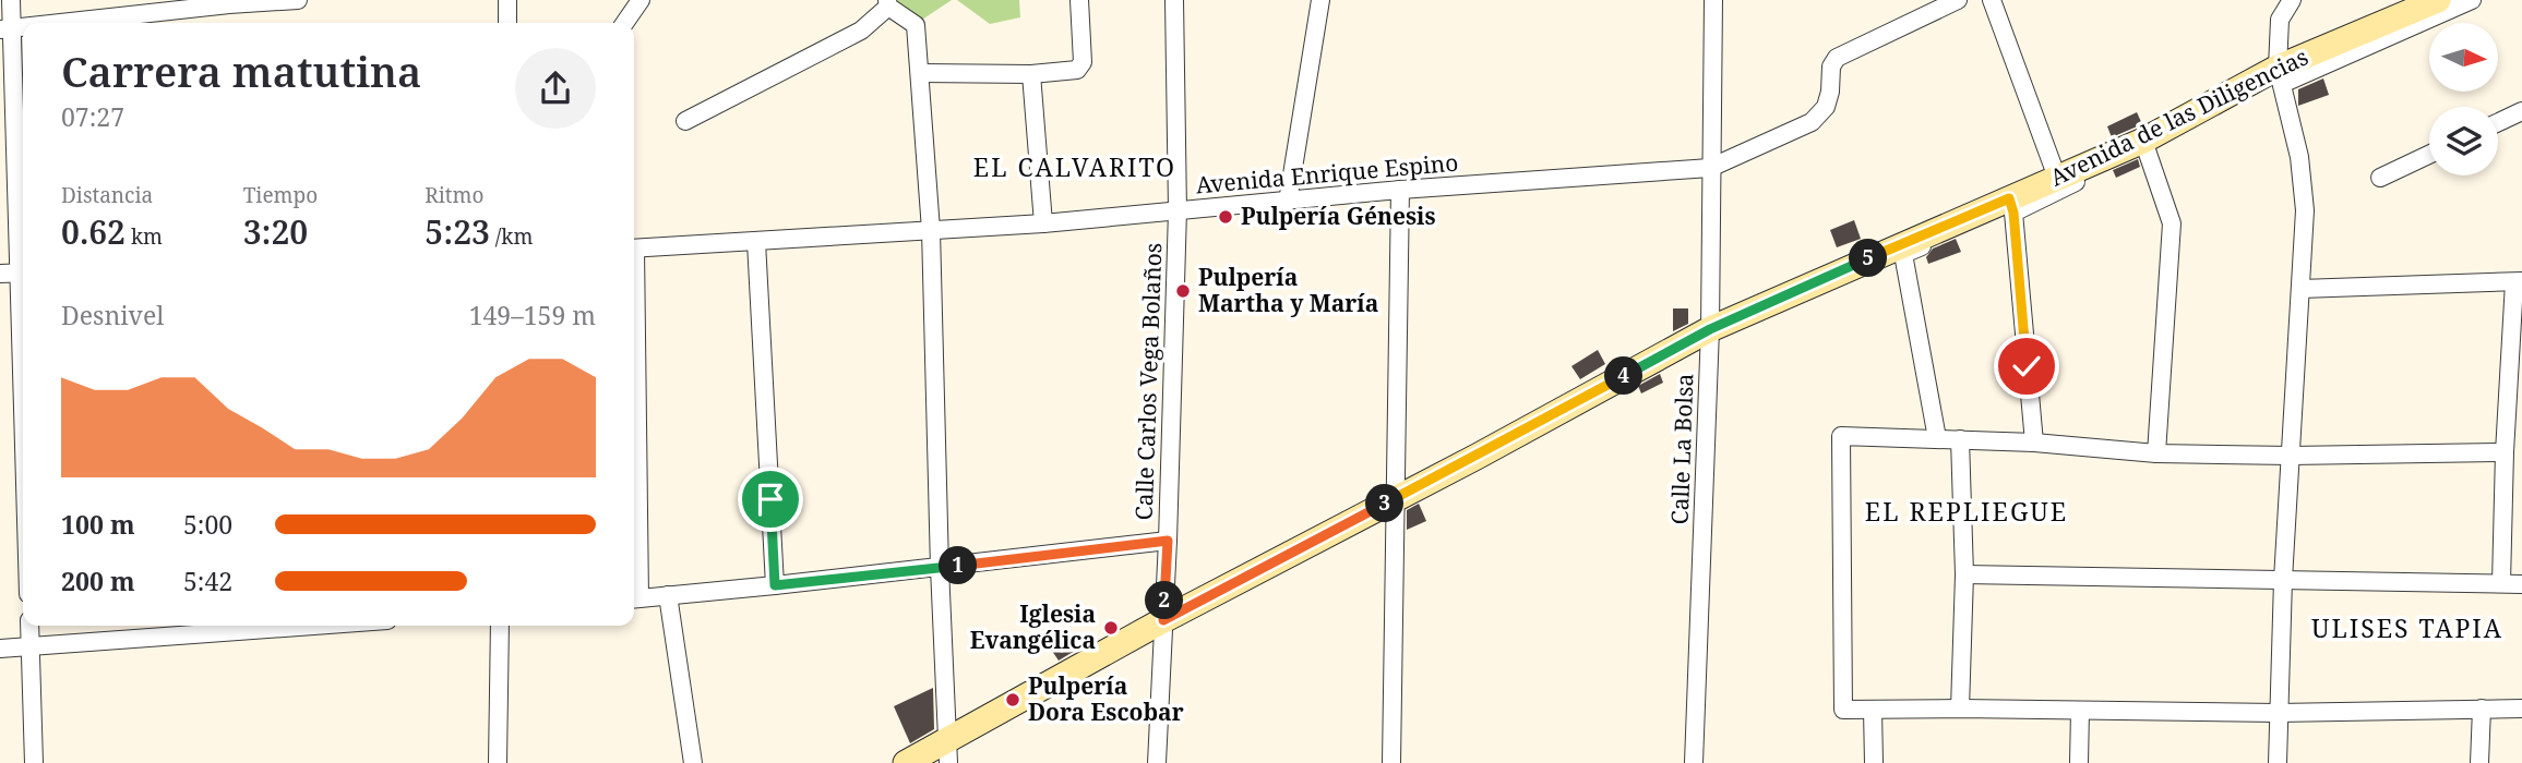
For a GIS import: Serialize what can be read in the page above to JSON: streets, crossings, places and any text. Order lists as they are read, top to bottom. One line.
{"streets":{"street":["Avenida de las Diligencias","Avenida Enrique Espino","Calle Carlos Vega Bolaños","Calle La Bolsa"]},"crossings":[["Avenida de las Diligencias","Calle Carlos Vega Bolaños"],["Avenida de las Diligencias","Calle La Bolsa"],["Avenida Enrique Espino","Calle Carlos Vega Bolaños"],["Avenida Enrique Espino","Calle La Bolsa"]],"districts":["EL CALVARITO","EL REPLIEGUE","ULISES TAPIA"],"places":["Pulpería Génesis","Pulpería Martha y María","Iglesia Evangélica","Pulpería Dora Escobar"],"north":"right","page":{"heading":["Carrera matutina","07:27"],"stats":[["Distancia","0.62 km"],["Tiempo","3:20"],["Ritmo","5:23 /km"]],"pins":["5","4","3","1","2"],"chart":["Desnivel","149–159 m"],"list":[{"name":"100 m","note":"5:00"},{"name":"200 m","note":"5:42"}]}}
